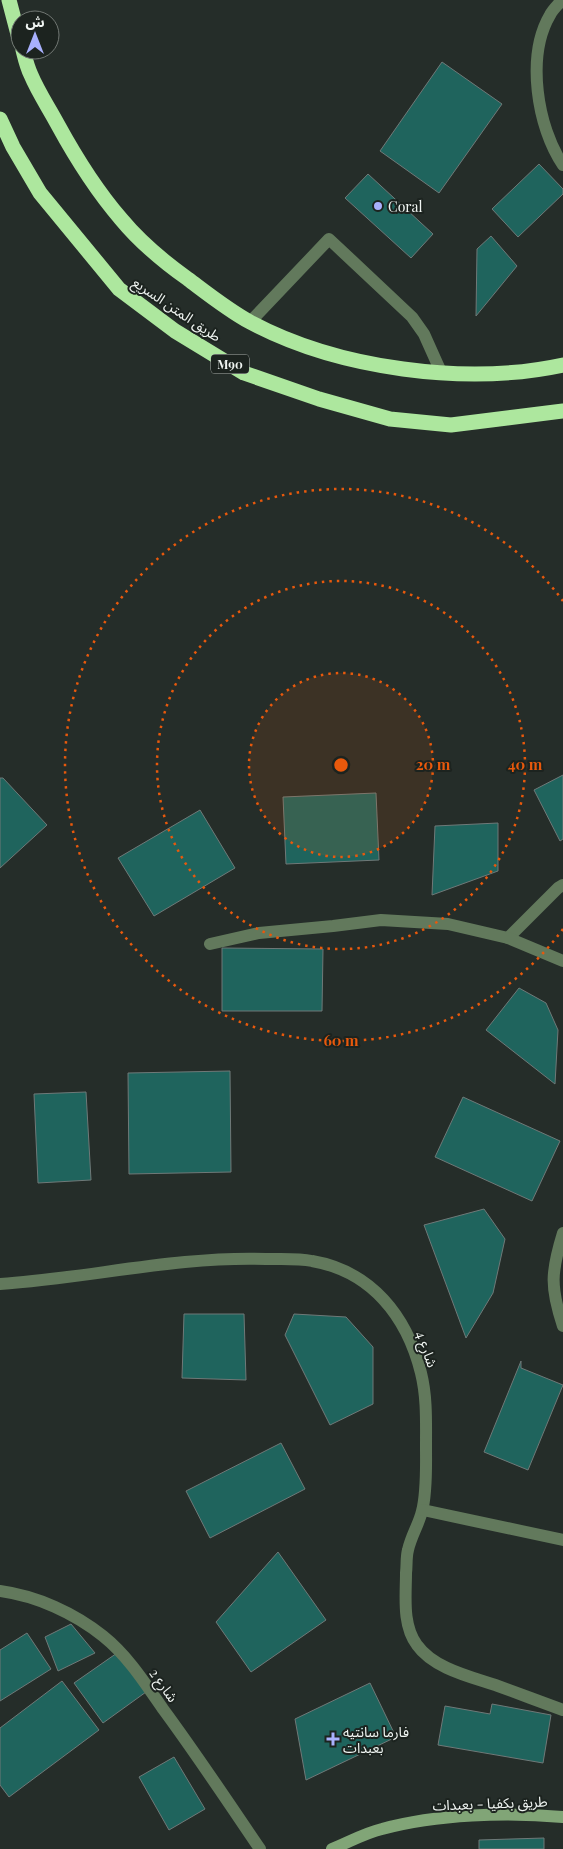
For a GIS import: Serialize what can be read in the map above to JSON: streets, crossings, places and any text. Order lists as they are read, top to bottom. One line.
{"streets":{"highway":["طريق المتن السريع","M90"],"main road":["طريق بكفيا - بعبدات"],"street":["شارع 4","شارع 2"]},"places":{"other":["Coral"],"health":["فارما سانتيه بعبدات"]},"north":"top","rings":["20 m","40 m","60 m"]}
